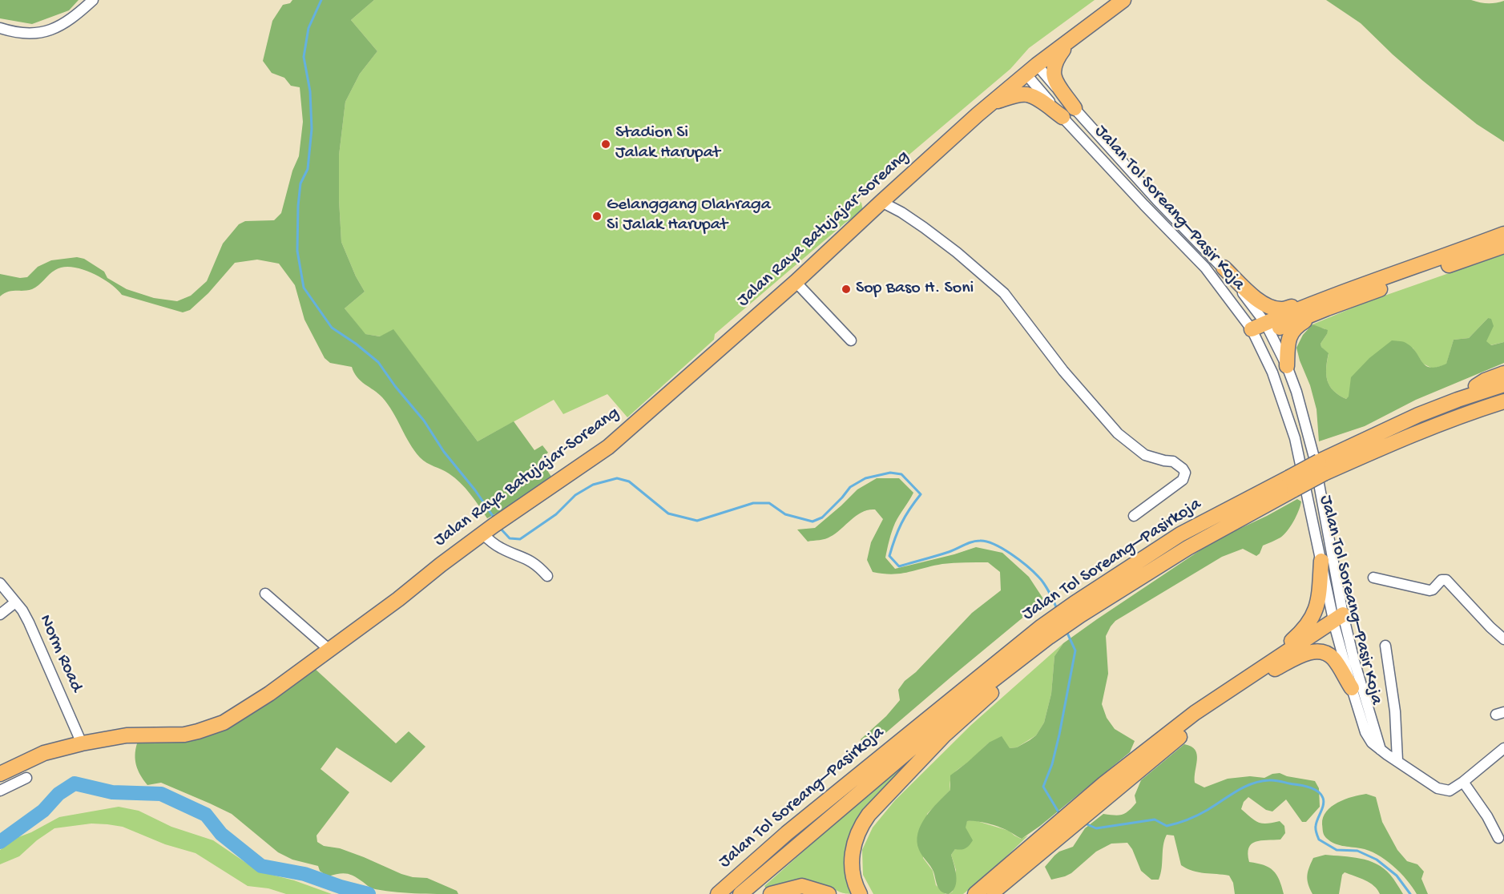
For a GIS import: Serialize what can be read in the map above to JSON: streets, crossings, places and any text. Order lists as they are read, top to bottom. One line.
{"streets":{"highway":["Jalan Raya Batujajar-Soreang","Jalan Tol Soreang–Pasirkoja"],"street":["Jalan Tol Soreang–Pasir Koja","Norm Road"]},"crossings":[["Jalan Tol Soreang–Pasir Koja","Jalan Raya Batujajar-Soreang"],["Jalan Raya Batujajar-Soreang","Norm Road"]],"places":["Stadion Si Jalak Harupat","Gelanggang Olahraga Si Jalak Harupat","Sop Baso H. Soni"]}
